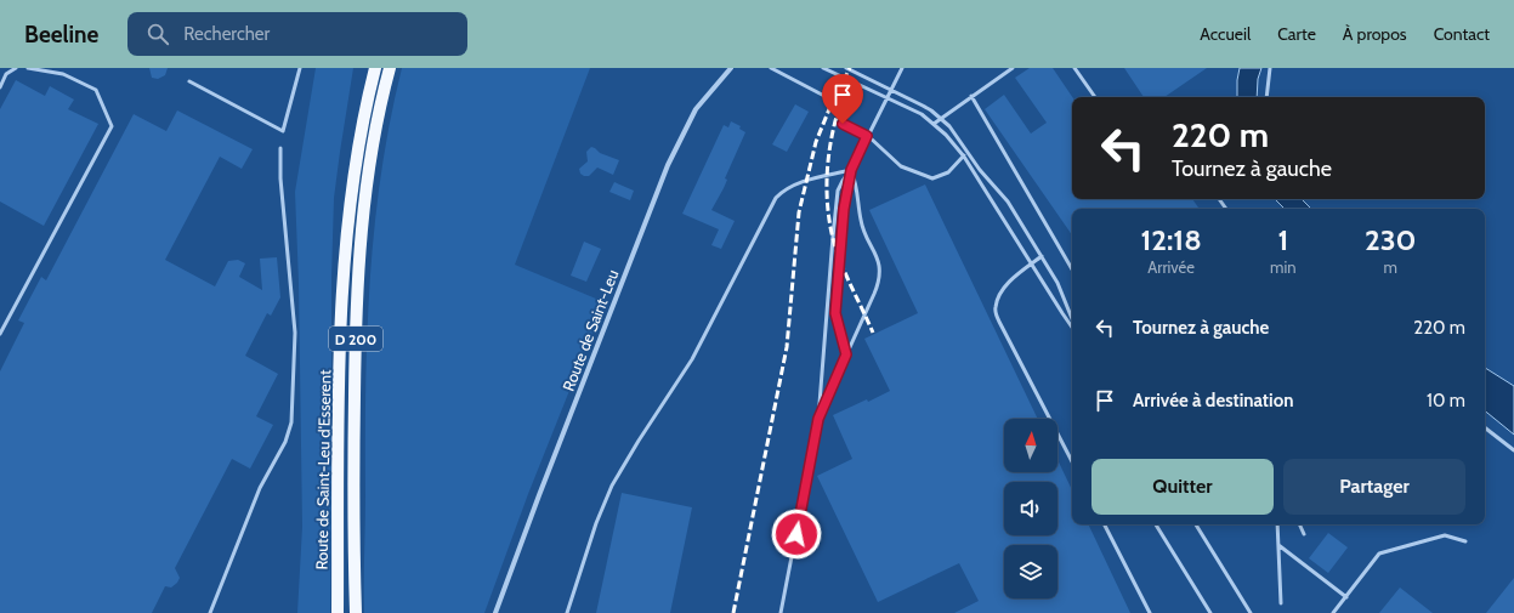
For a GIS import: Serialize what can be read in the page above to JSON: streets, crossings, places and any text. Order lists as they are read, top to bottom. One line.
{"streets":{"main road":["D 200","Route de Saint-Leu d'Esserent"],"street":["Route de Saint-Leu"]},"north":"top","page":{"header":"Beeline","search":"Rechercher","nav":["Accueil","Carte","À propos","Contact"],"turn":["220 m","Tournez à gauche"],"eta":["12:18","Arrivée","1","min","230","m"],"list":[{"name":"Tournez à gauche","value":"220 m"},{"name":"Arrivée à destination","value":"10 m"}],"buttons":["Quitter","Partager"]}}
